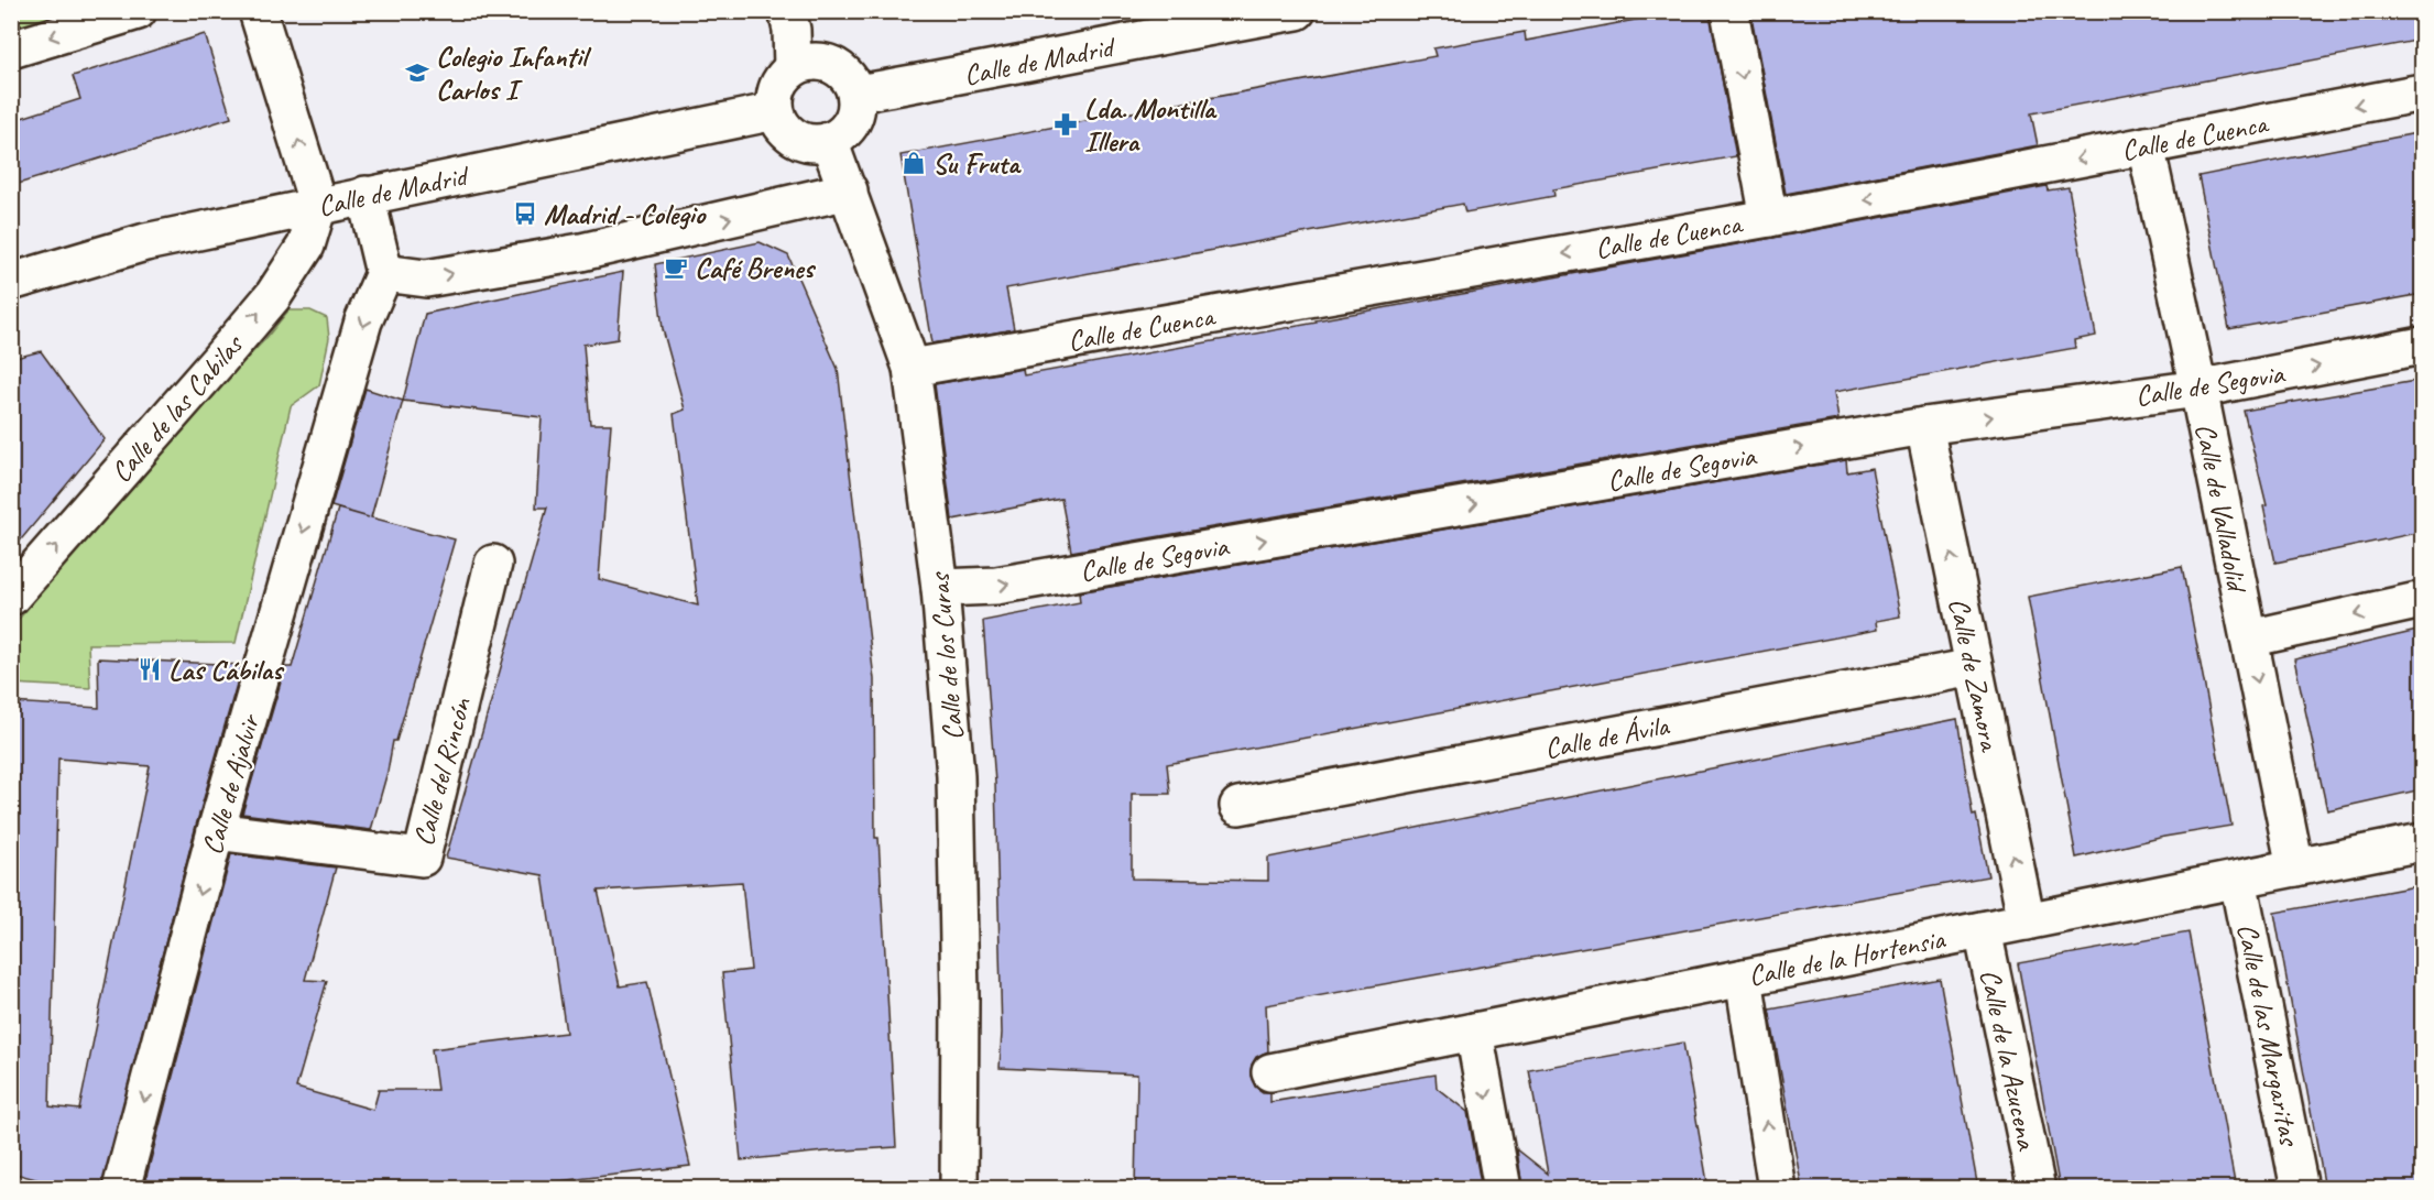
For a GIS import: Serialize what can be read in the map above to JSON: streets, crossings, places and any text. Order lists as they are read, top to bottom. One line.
{"streets":{"street":["Calle de Madrid","Calle de Cuenca","Calle de Segovia","Calle de las Cabilas","Calle de Valladolid","Calle de los Curas","Calle de Zamora","Calle de Ávila","Calle del Rincón","Calle de Ajalvir","Calle de la Hortensia","Calle de las Margaritas","Calle de la Azucena"]},"crossings":[["Calle de Madrid","Calle de las Cabilas"],["Calle de Madrid","Calle de los Curas"],["Calle de Cuenca","Calle de Valladolid"],["Calle de Cuenca","Calle de los Curas"],["Calle de Segovia","Calle de Valladolid"],["Calle de Segovia","Calle de los Curas"],["Calle de Segovia","Calle de Zamora"],["Calle de Valladolid","Calle de la Hortensia"],["Calle de Zamora","Calle de Ávila"],["Calle de Zamora","Calle de la Hortensia"],["Calle del Rincón","Calle de Ajalvir"],["Calle de la Hortensia","Calle de las Margaritas"],["Calle de la Hortensia","Calle de la Azucena"]],"one_way":["Calle de Cuenca","Calle de Segovia","Calle de las Cabilas","Calle de Zamora","Calle de Ajalvir"],"places":{"school or university":["Colegio Infantil Carlos I"],"pharmacy":["Lda. Montilla Illera"],"shop":["Su Fruta"],"bus stop":["Madrid - Colegio"],"cafe":["Café Brenes"],"restaurant":["Las Cábilas"]}}
